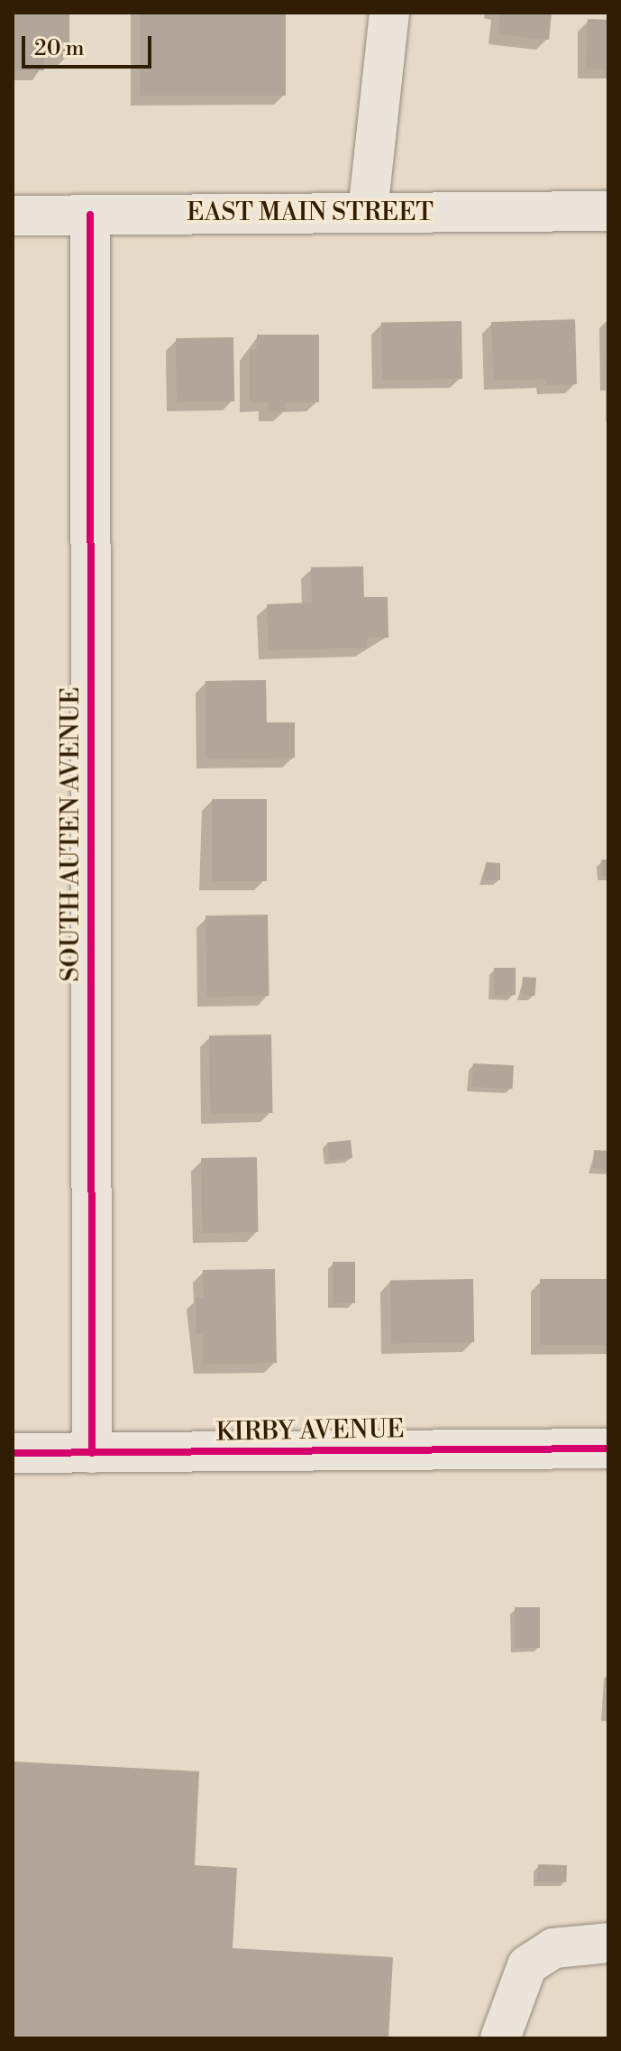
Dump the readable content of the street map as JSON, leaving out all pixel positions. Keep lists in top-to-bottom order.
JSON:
{
  "streets": {
    "street": ["EAST MAIN STREET", "SOUTH AUTEN AVENUE", "KIRBY AVENUE"]
  },
  "crossings": [
    ["EAST MAIN STREET", "SOUTH AUTEN AVENUE"],
    ["SOUTH AUTEN AVENUE", "KIRBY AVENUE"]
  ],
  "scale_bar": "20 m"
}
